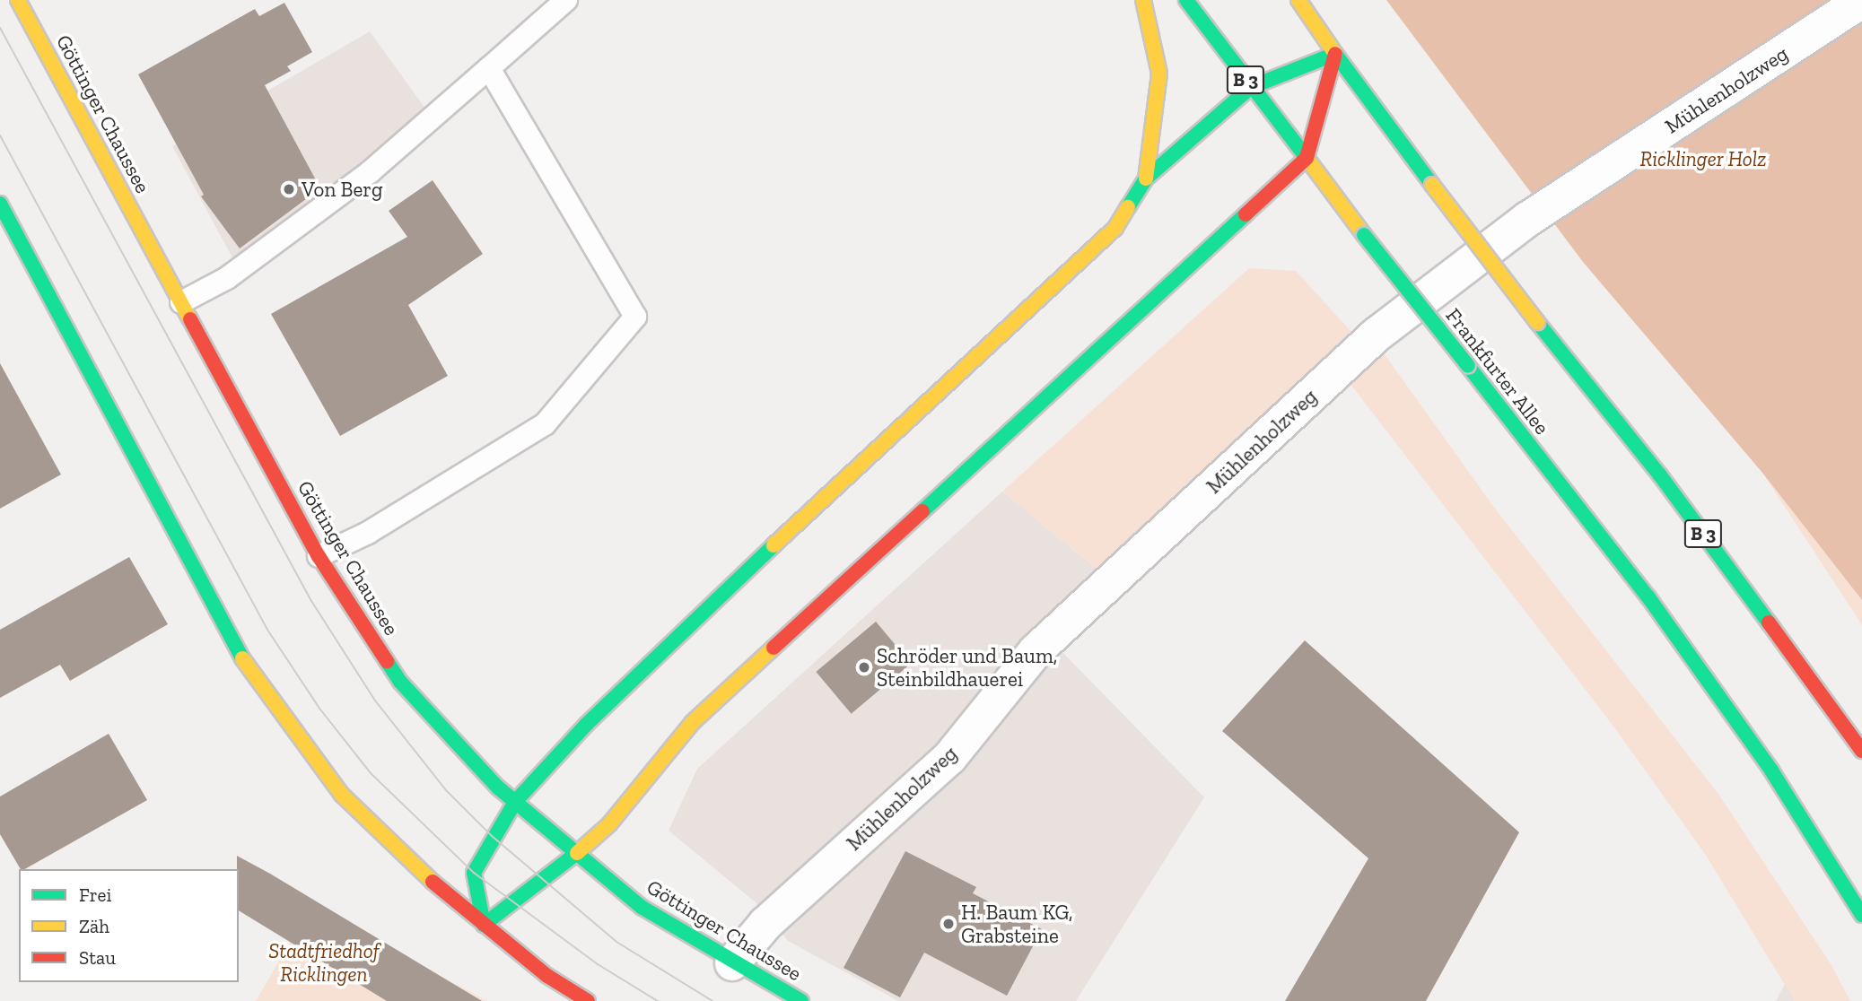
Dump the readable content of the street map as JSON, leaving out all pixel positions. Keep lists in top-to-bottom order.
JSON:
{
  "streets": {
    "main road": ["B 3", "Göttinger Chaussee", "Frankfurter Allee"],
    "street": ["Mühlenholzweg"]
  },
  "crossings": [
    ["Mühlenholzweg", "Göttinger Chaussee"]
  ],
  "parks": ["Ricklinger Holz", "Stadtfriedhof Ricklingen"],
  "places": ["Von Berg", "Schröder und Baum, Steinbildhauerei", "H. Baum KG, Grabsteine"],
  "legend": ["Frei", "Zäh", "Stau"]
}
